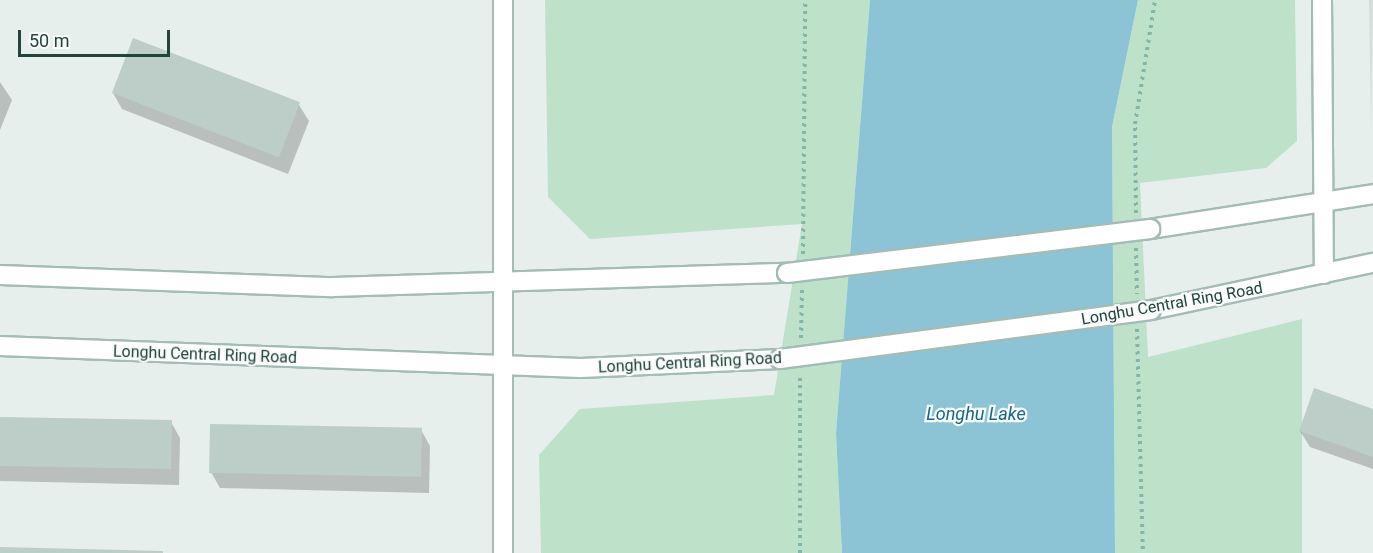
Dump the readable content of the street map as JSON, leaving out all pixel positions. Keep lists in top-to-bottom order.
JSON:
{
  "streets": {
    "main road": ["Longhu Central Ring Road"]
  },
  "water": ["Longhu Lake"],
  "scale_bar": "50 m"
}
